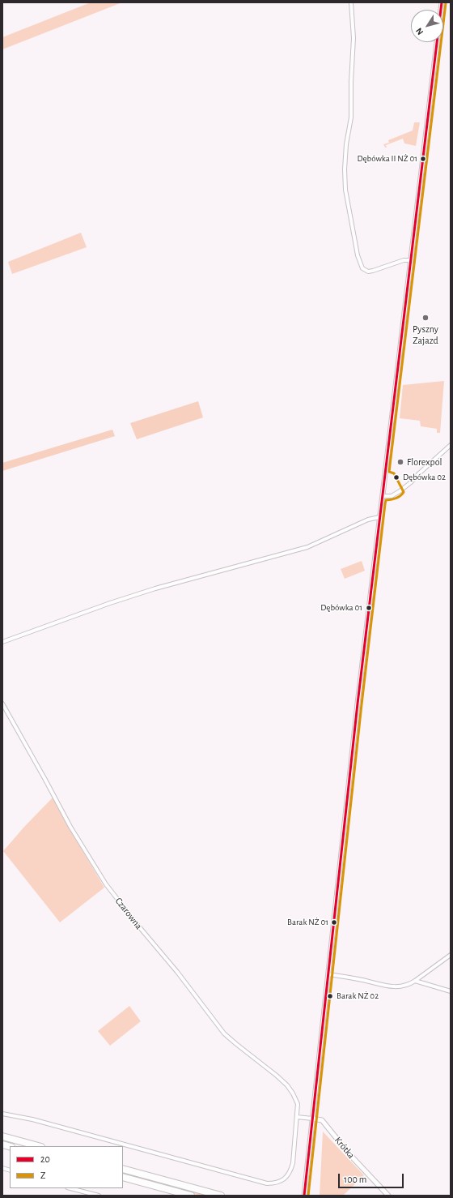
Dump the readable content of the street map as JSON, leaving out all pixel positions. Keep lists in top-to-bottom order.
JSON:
{
  "streets": {
    "street": ["Czarowna", "Krótka"]
  },
  "places": [
    "Dębówka II NŻ 01",
    "Pyszny Zajazd",
    "Florexpol",
    "Dębówka 02",
    "Dębówka 01",
    "Barak NŻ 01",
    "Barak NŻ 02"
  ],
  "lines": ["transit line 20", "transit line Z"],
  "legend": ["20", "Z"],
  "scale_bar": "100 m",
  "north": "bottom left"
}
